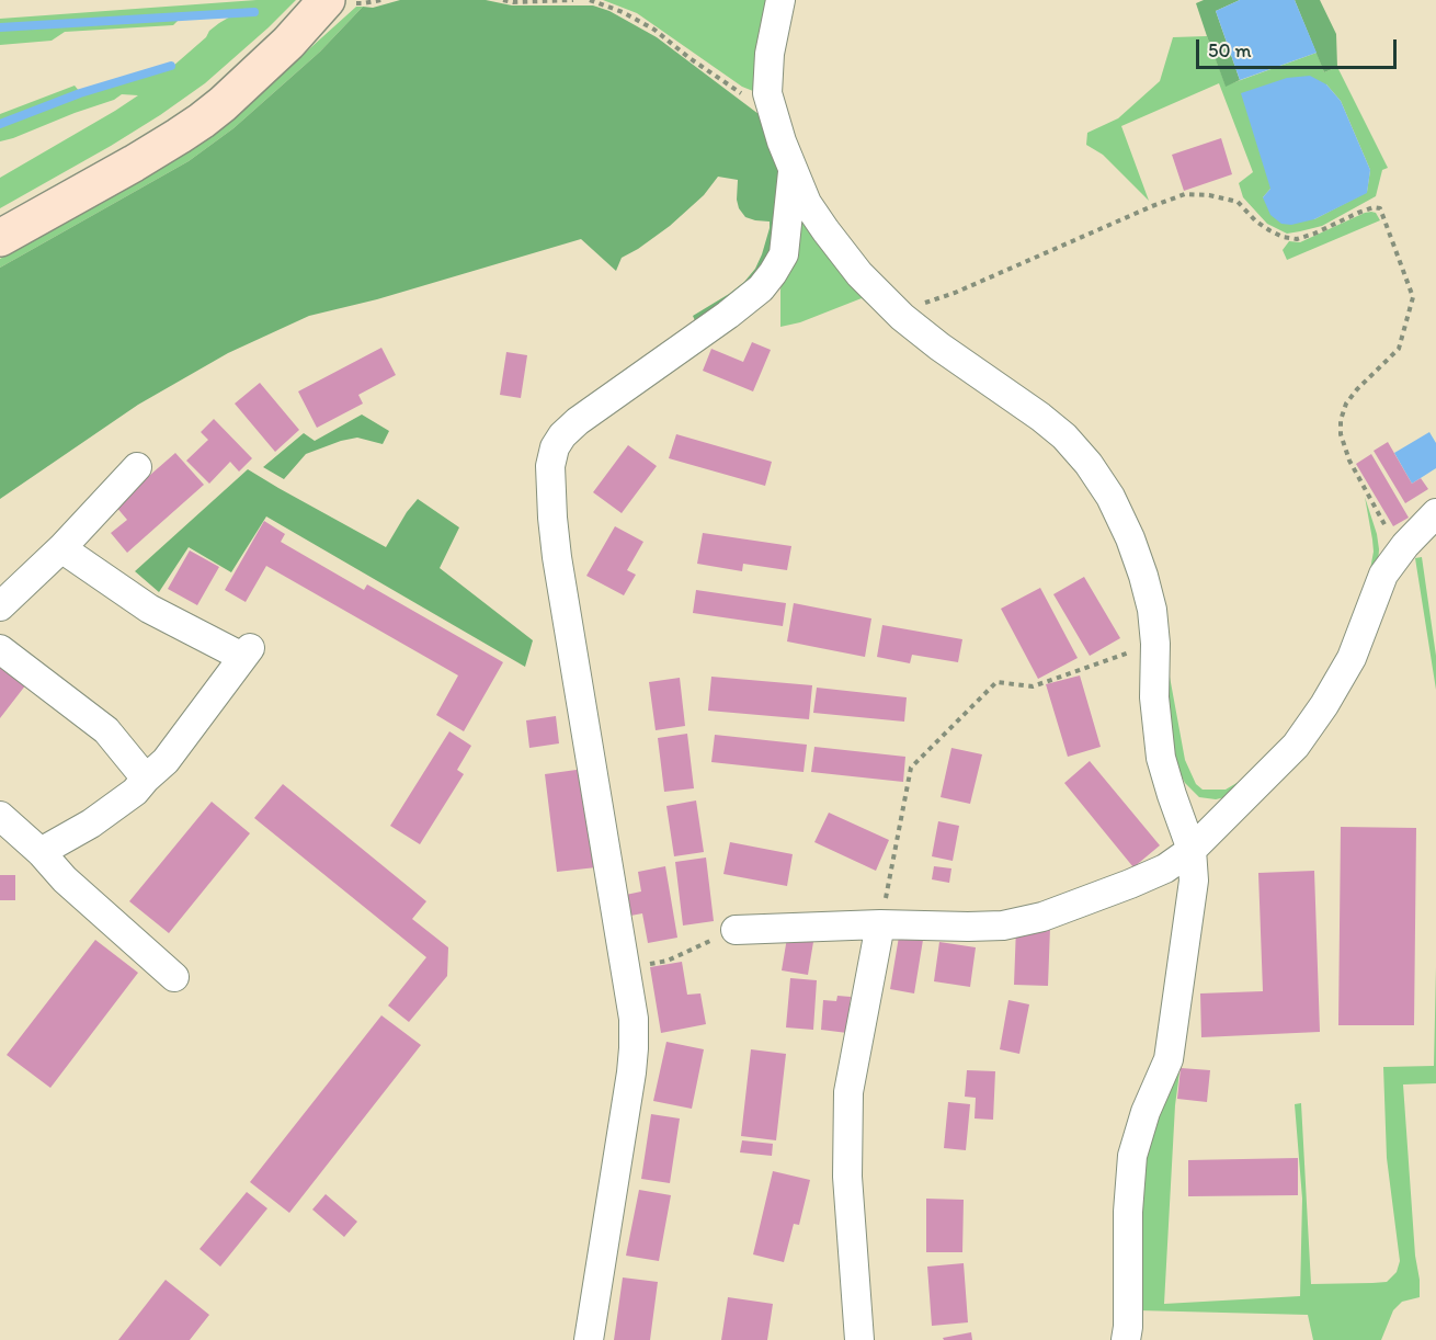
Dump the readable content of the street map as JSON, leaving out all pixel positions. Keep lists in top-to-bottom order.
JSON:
{
  "scale_bar": "50 m"
}
